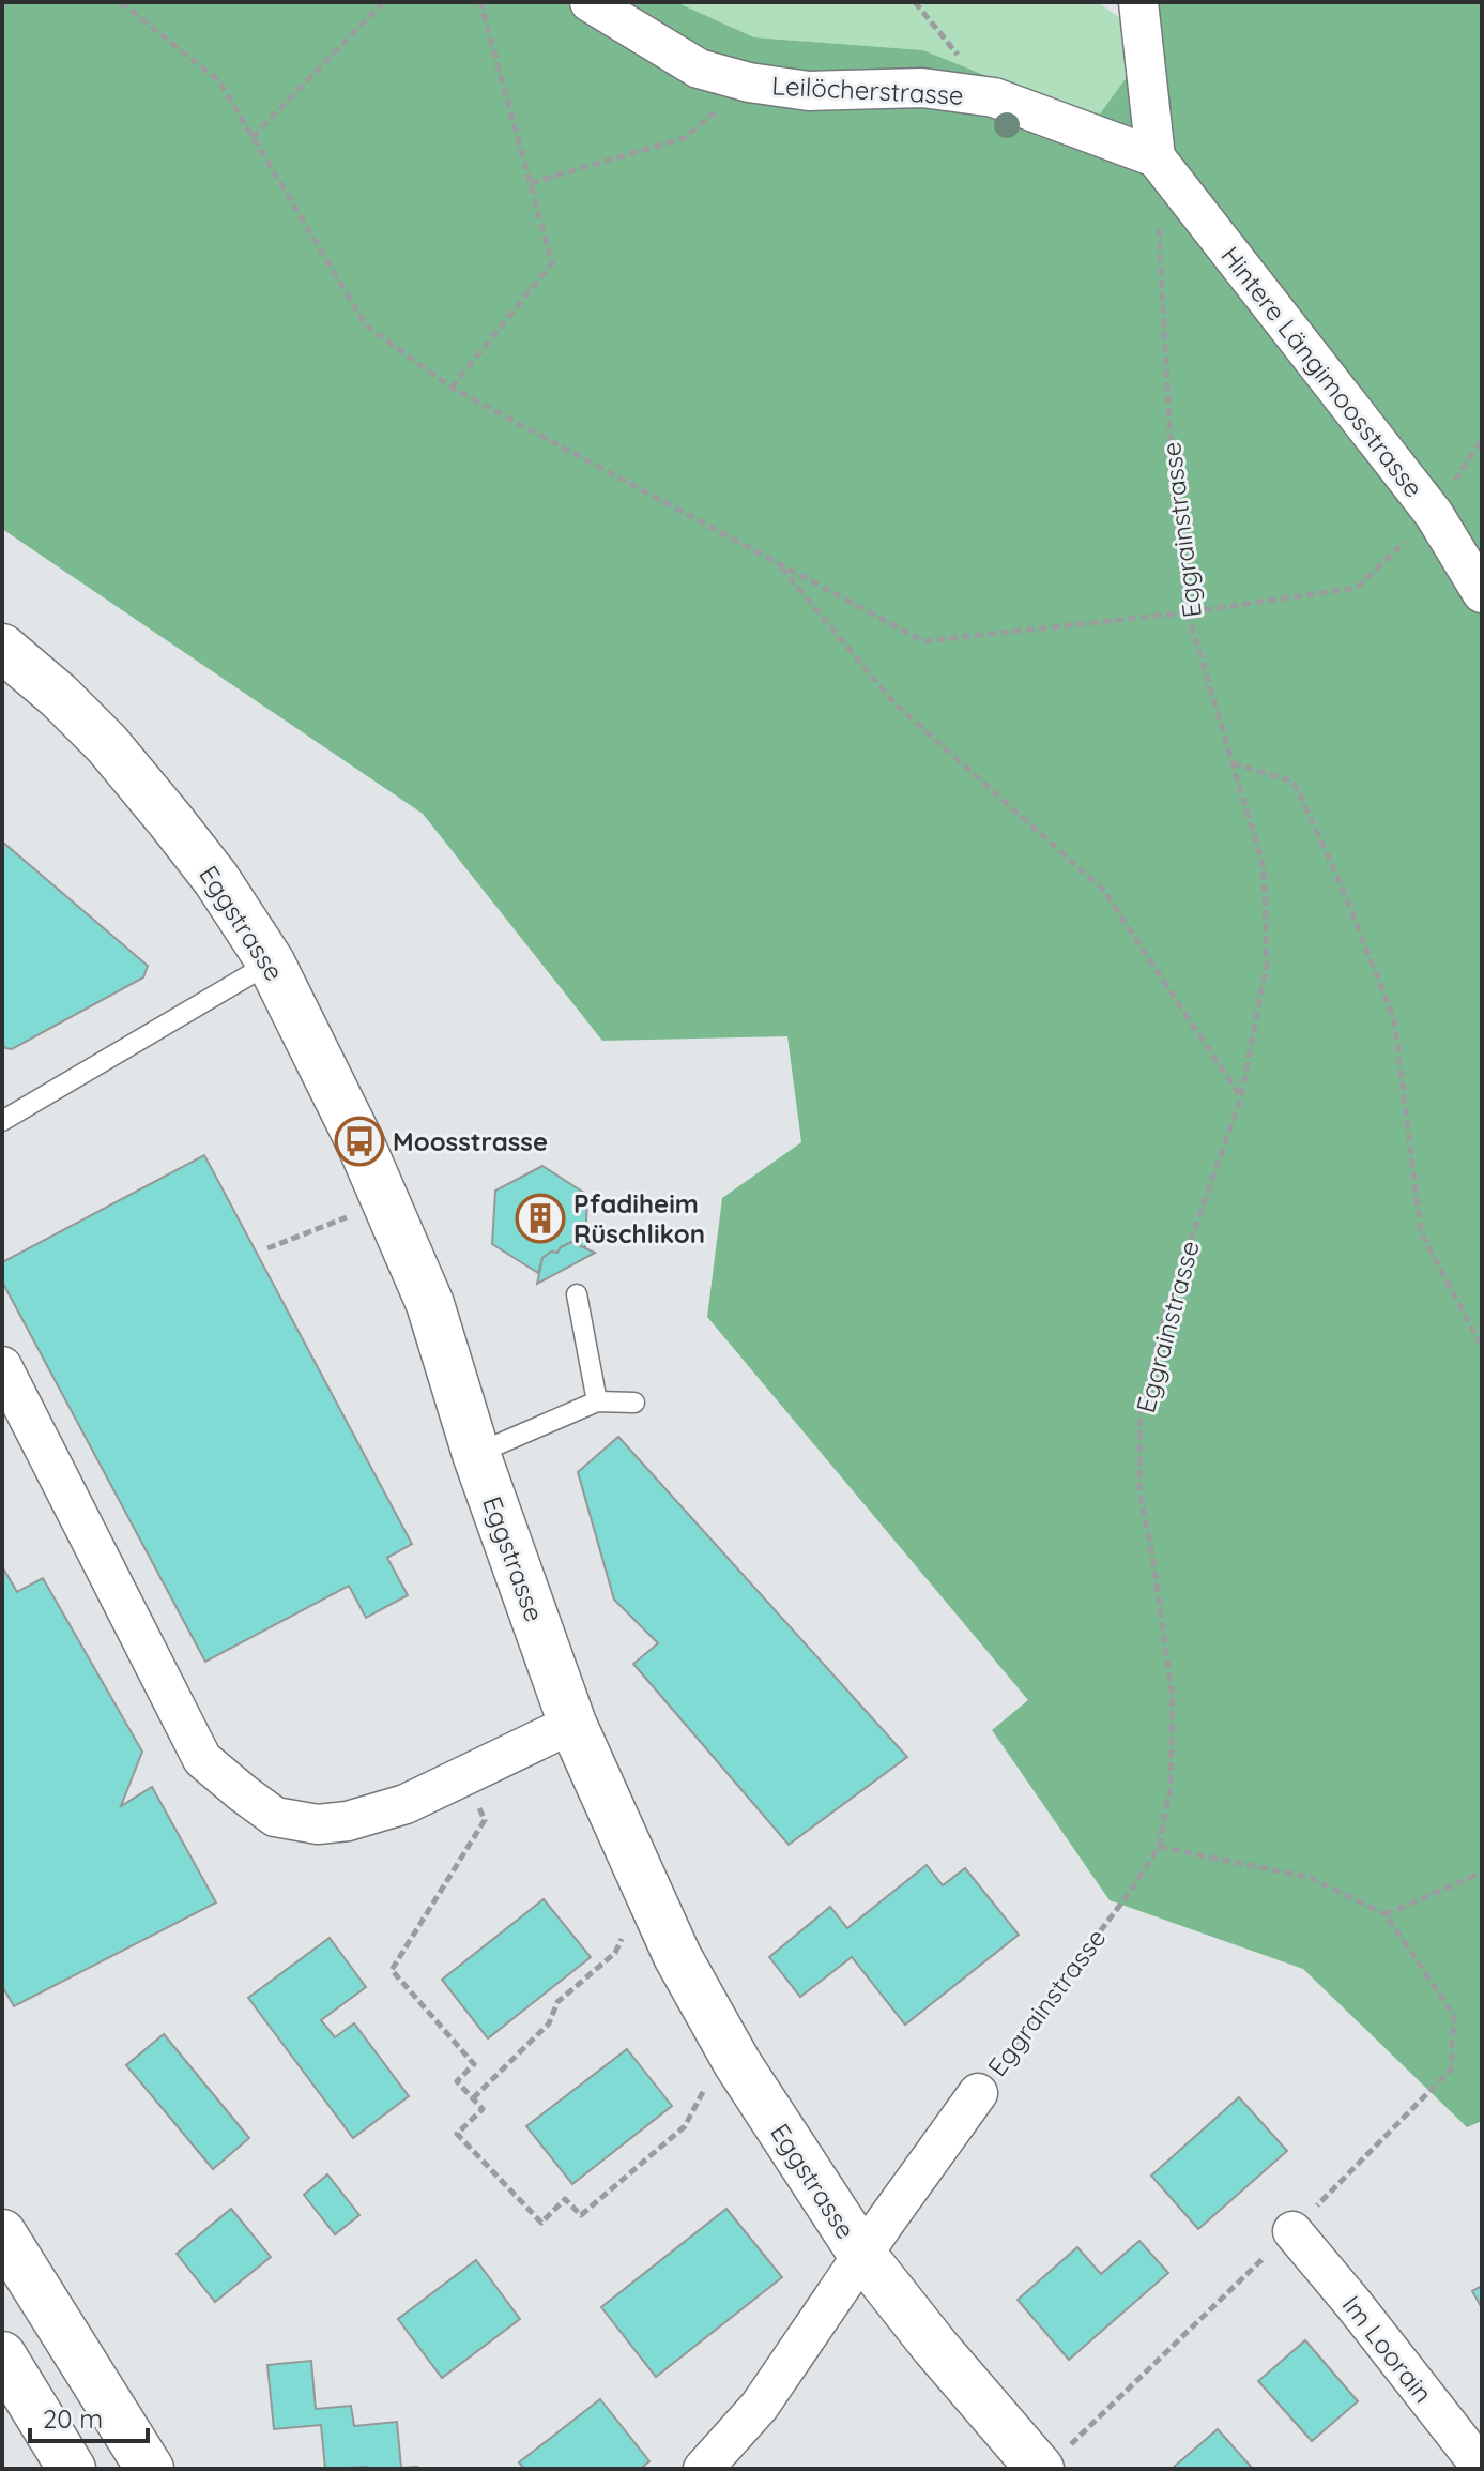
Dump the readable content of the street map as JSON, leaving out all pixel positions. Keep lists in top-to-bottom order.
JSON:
{
  "streets": {
    "main road": ["Eggstrasse"],
    "street": [
      "Leilöcherstrasse",
      "Hintere Längimoosstrasse",
      "Eggrainstrasse",
      "Im Loorain"
    ]
  },
  "crossings": [
    ["Leilöcherstrasse", "Hintere Längimoosstrasse"],
    ["Eggrainstrasse", "Eggstrasse"]
  ],
  "places": {
    "bus stop": ["Moosstrasse"],
    "building": ["Pfadiheim Rüschlikon"]
  },
  "scale_bar": "20 m"
}
